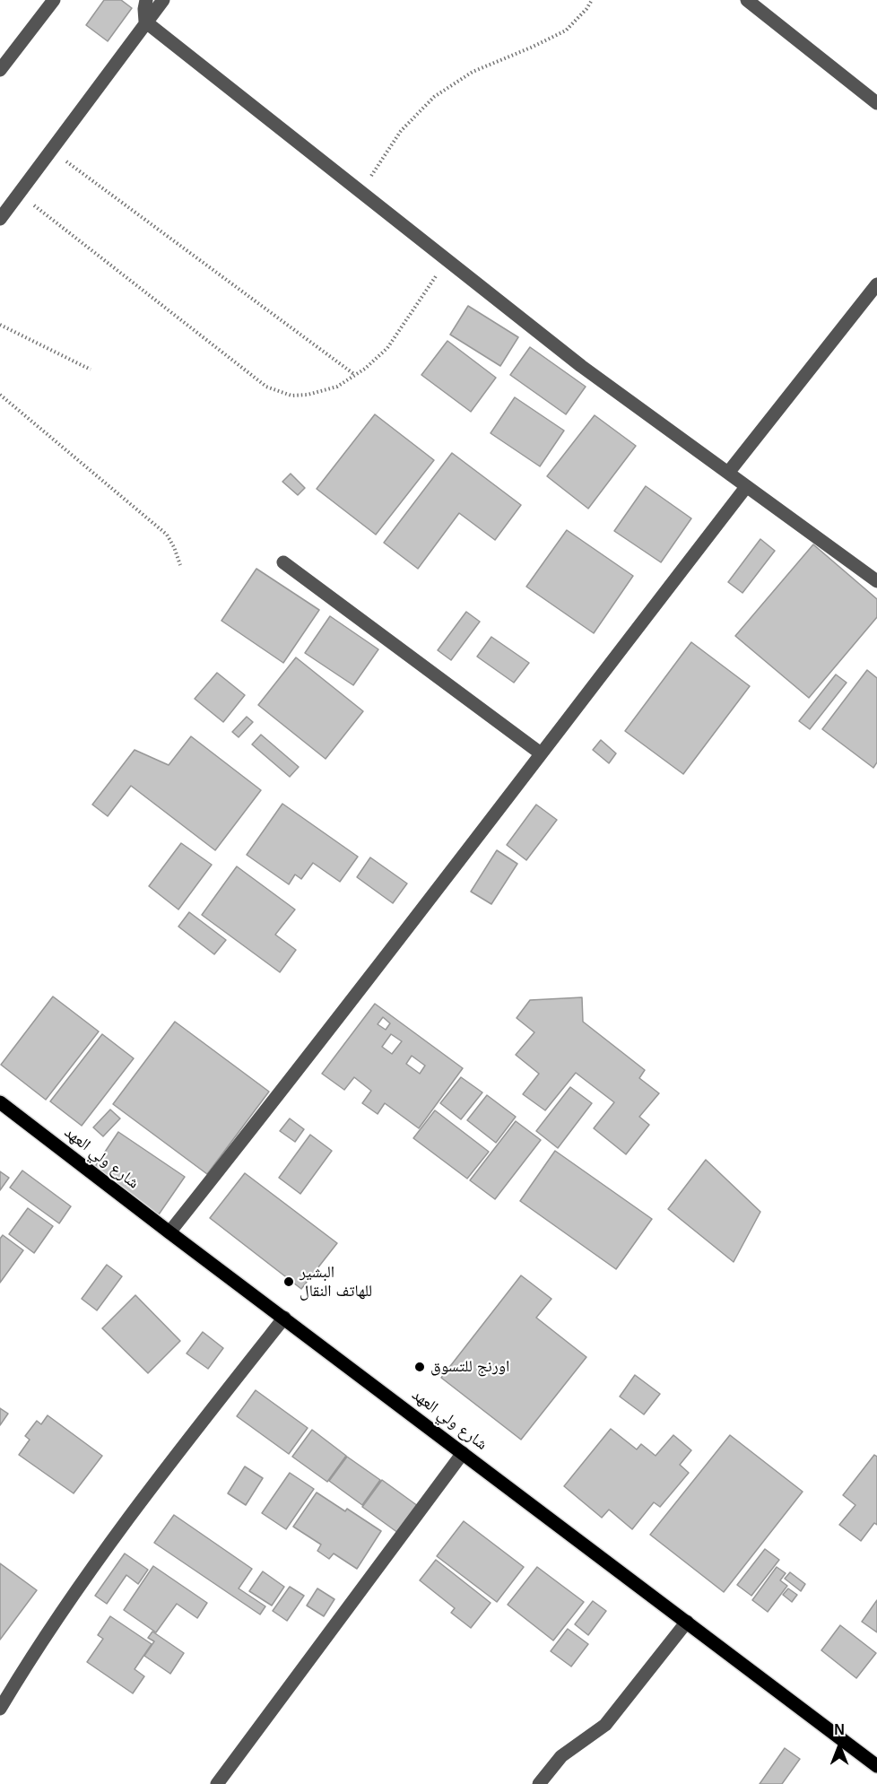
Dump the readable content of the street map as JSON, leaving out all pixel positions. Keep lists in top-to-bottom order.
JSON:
{
  "streets": {
    "main road": ["شارع ولي العهد"]
  },
  "places": ["البشير للهاتف النقال", "اورنج للتسوق"],
  "north": "top"
}
